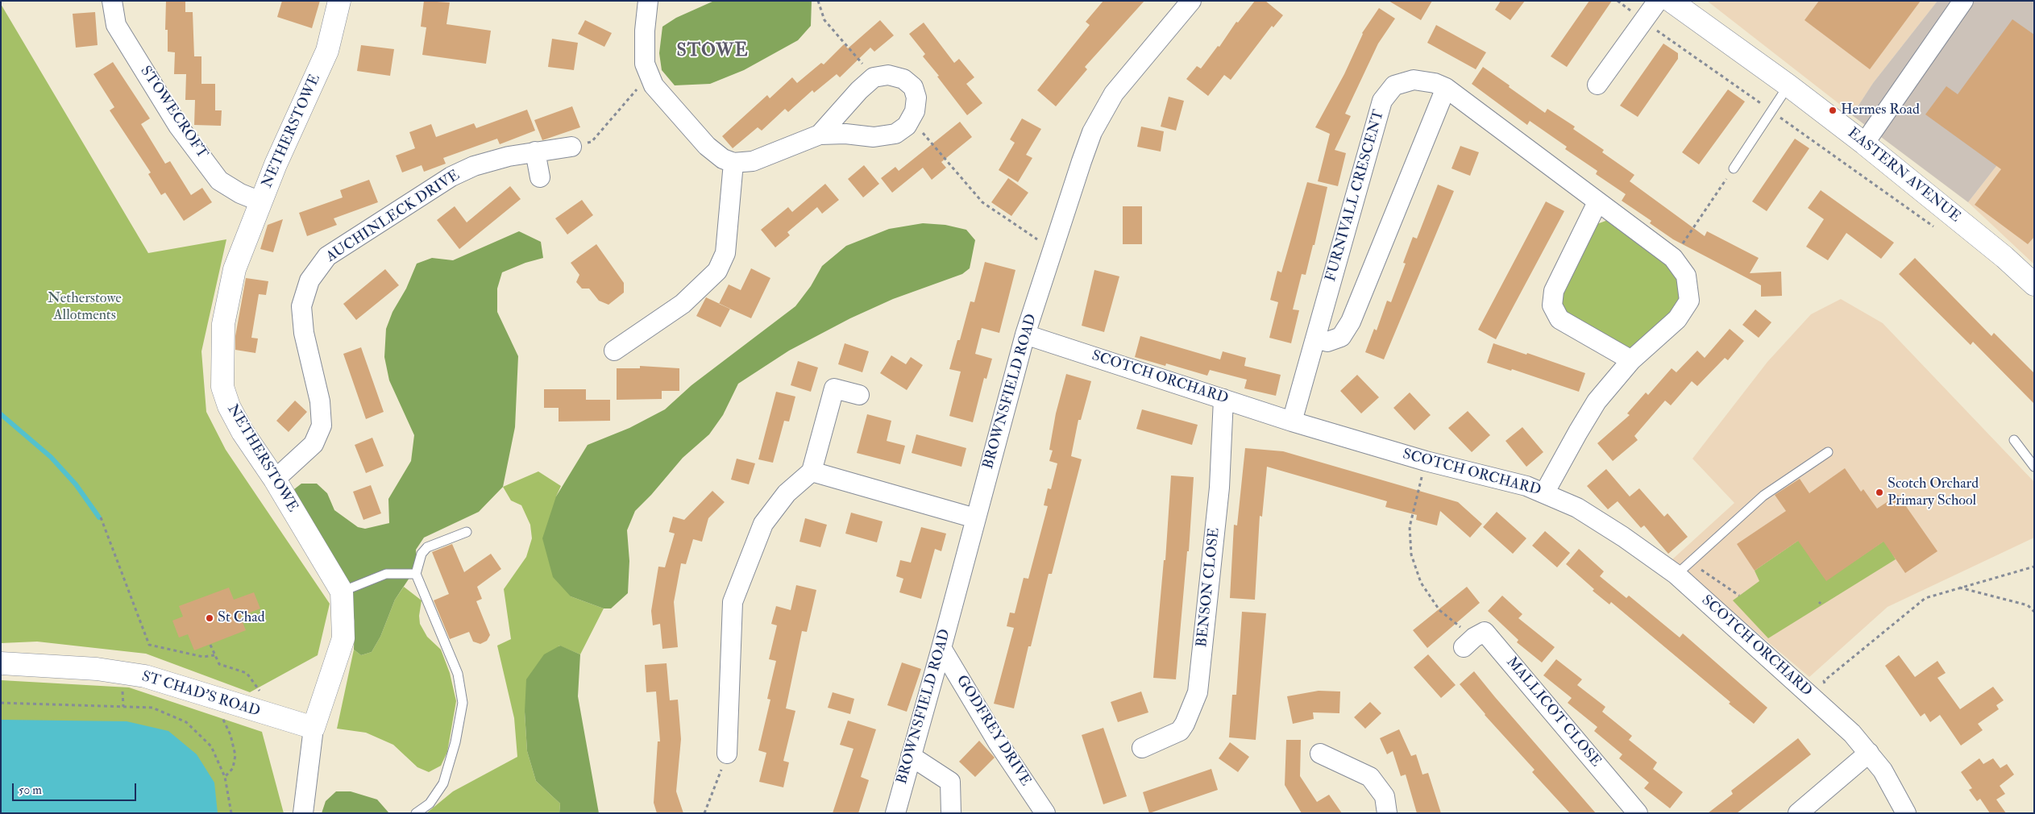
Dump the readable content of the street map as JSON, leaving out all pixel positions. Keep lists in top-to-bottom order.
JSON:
{
  "streets": {
    "main road": ["NETHERSTOWE", "EASTERN AVENUE", "ST CHAD'S ROAD"],
    "street": [
      "STOWECROFT",
      "FURNIVALL CRESCENT",
      "AUCHINLECK DRIVE",
      "SCOTCH ORCHARD",
      "BROWNSFIELD ROAD",
      "BENSON CLOSE",
      "MALLICOT CLOSE",
      "GODFREY DRIVE"
    ]
  },
  "crossings": [
    ["STOWECROFT", "NETHERSTOWE"],
    ["NETHERSTOWE", "AUCHINLECK DRIVE"],
    ["NETHERSTOWE", "ST CHAD'S ROAD"],
    ["FURNIVALL CRESCENT", "SCOTCH ORCHARD"],
    ["SCOTCH ORCHARD", "BROWNSFIELD ROAD"],
    ["SCOTCH ORCHARD", "BENSON CLOSE"],
    ["BROWNSFIELD ROAD", "GODFREY DRIVE"]
  ],
  "districts": ["STOWE"],
  "parks": ["Netherstowe Allotments"],
  "places": ["Hermes Road", "Scotch Orchard Primary School", "St Chad"],
  "scale_bar": "50 m"
}
